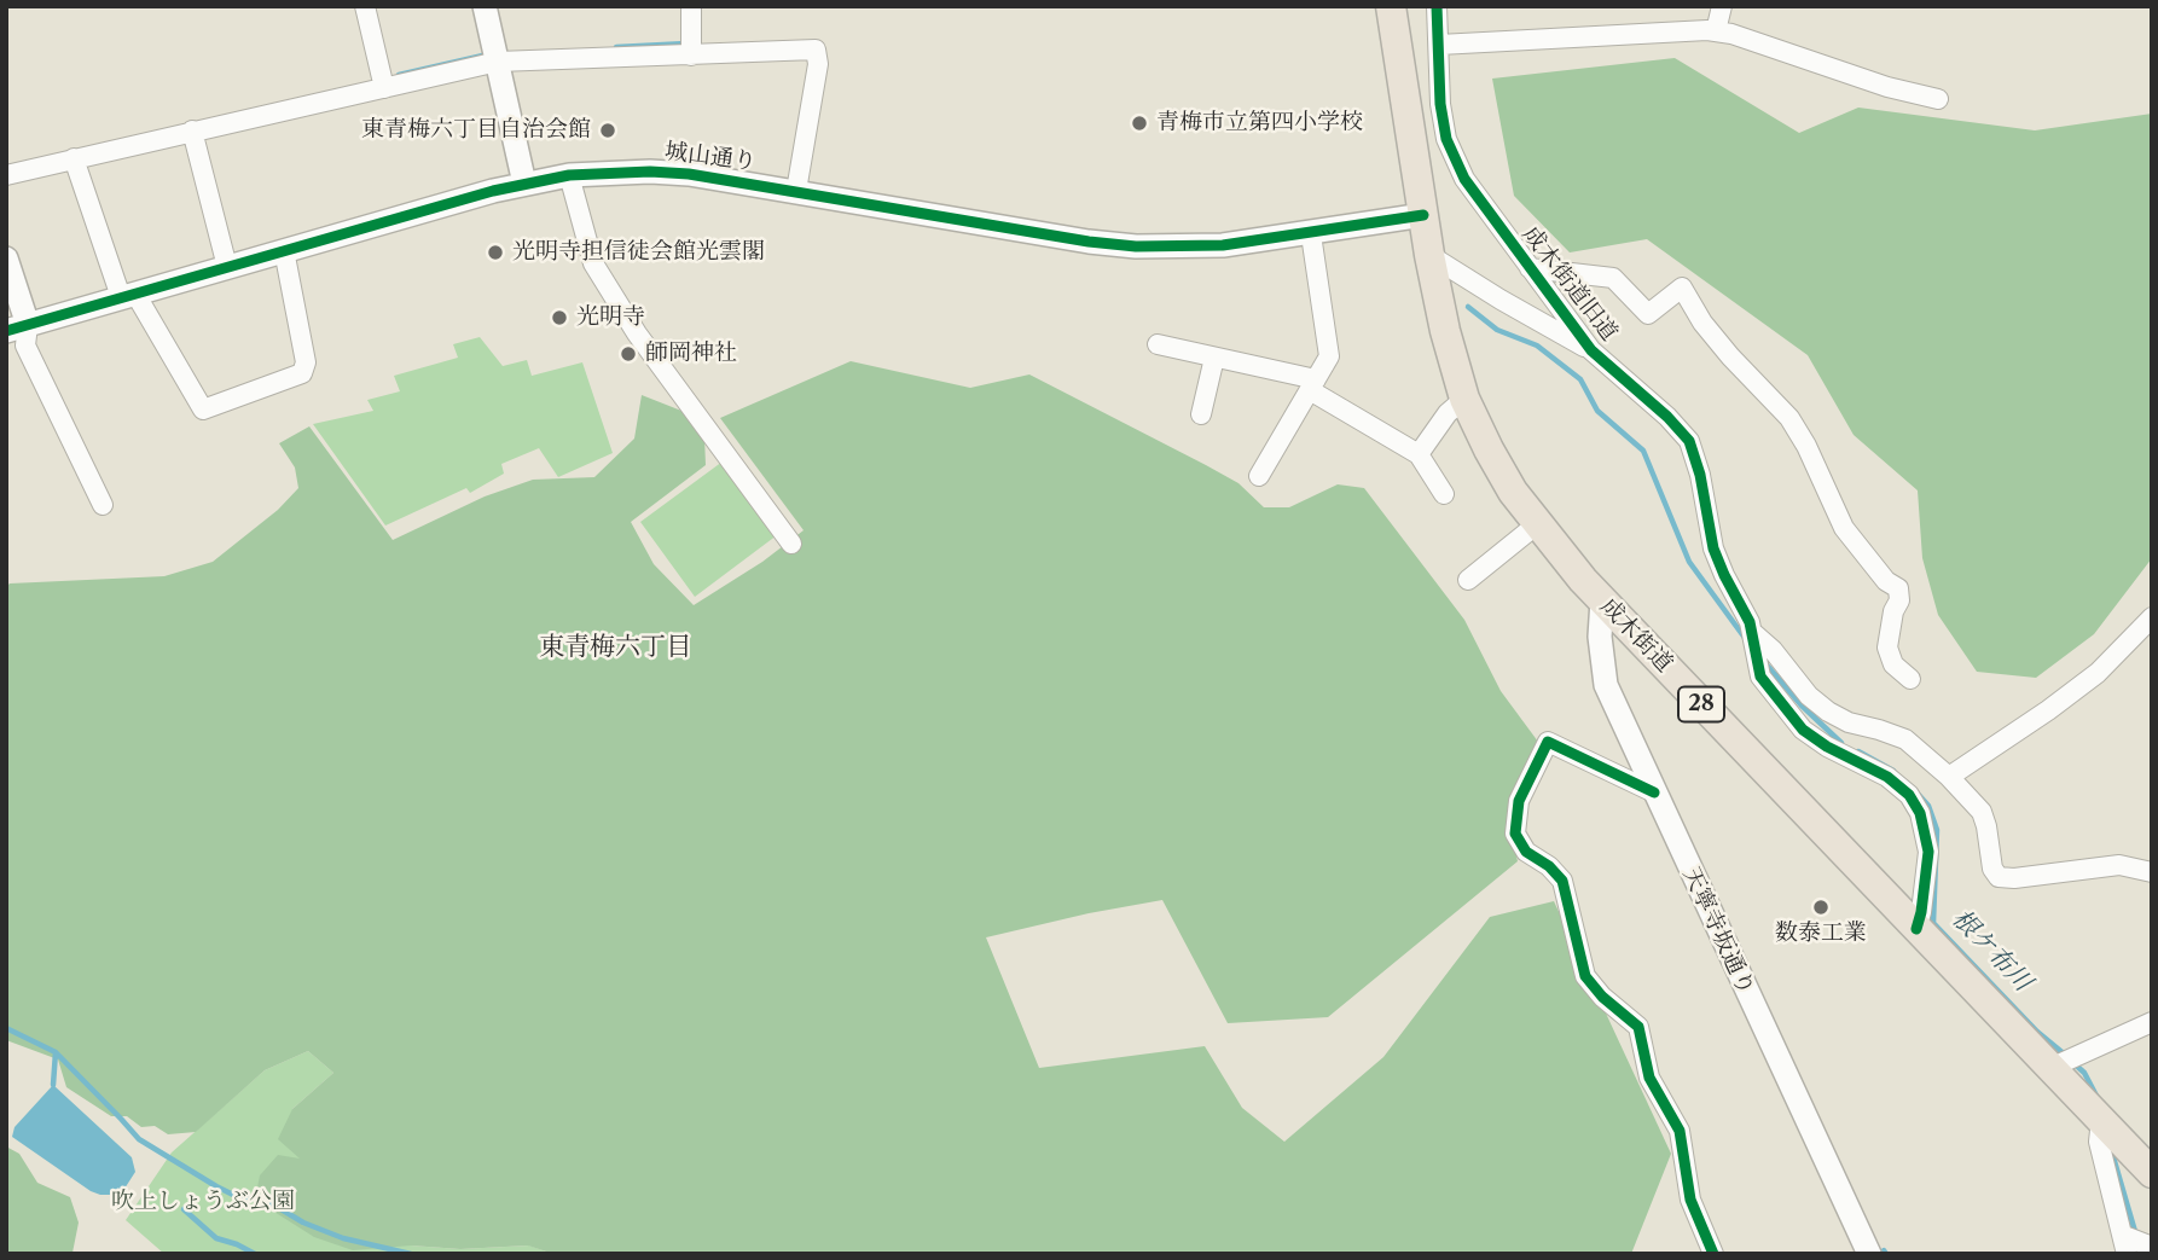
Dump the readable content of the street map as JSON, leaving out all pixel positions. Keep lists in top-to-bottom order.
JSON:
{
  "streets": {
    "main road": ["成木街道", "28"],
    "street": ["城山通り", "成木街道旧道", "天寧寺坂通り"]
  },
  "crossings": [
    ["城山通り", "成木街道"],
    ["成木街道旧道", "成木街道"],
    ["成木街道", "天寧寺坂通り"]
  ],
  "districts": ["東青梅六丁目"],
  "water": ["根ケ布川"],
  "parks": ["吹上しょうぶ公園"],
  "places": [
    "青梅市立第四小学校",
    "東青梅六丁目自治会館",
    "光明寺担信徒会館光雲閣",
    "光明寺",
    "師岡神社",
    "数泰工業"
  ]
}
